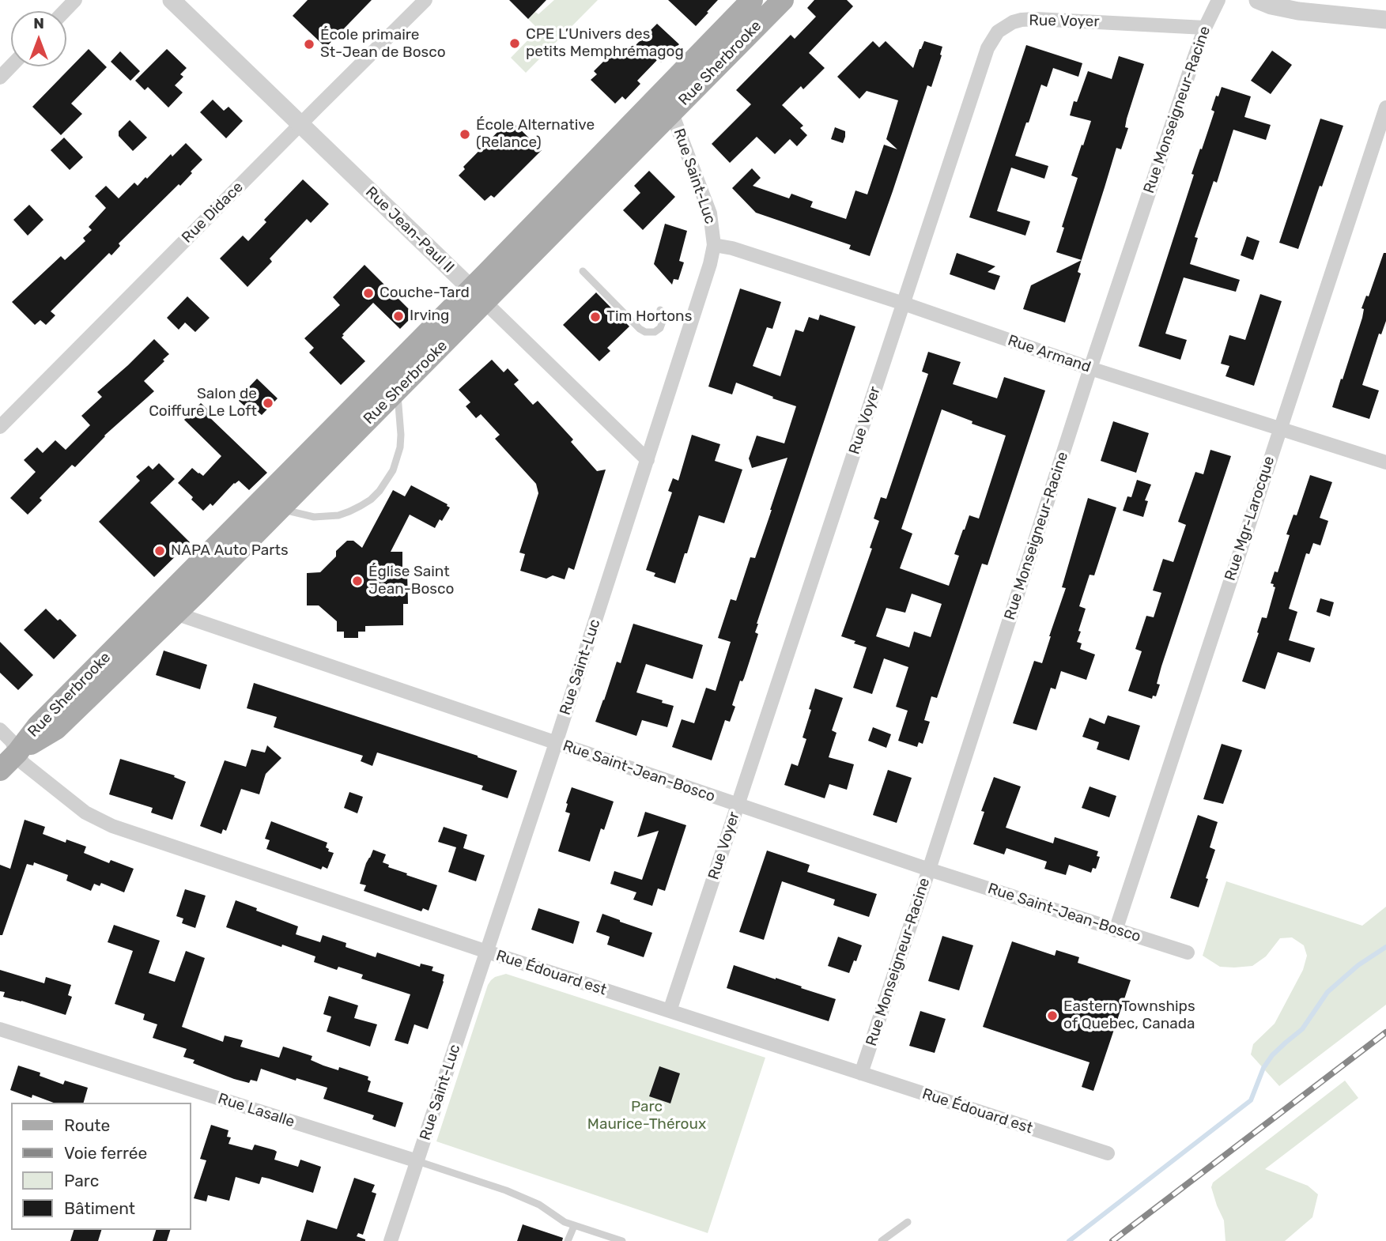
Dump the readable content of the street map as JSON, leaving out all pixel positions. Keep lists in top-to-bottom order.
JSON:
{
  "streets": {
    "main road": ["Rue Sherbrooke"],
    "street": [
      "Rue Voyer",
      "Rue Monseigneur-Racine",
      "Rue Saint-Luc",
      "Rue Didace",
      "Rue Jean-Paul II",
      "Rue Armand",
      "Rue Mgr-Larocque",
      "Rue Saint-Jean-Bosco",
      "Rue Édouard est",
      "Rue Lasalle"
    ]
  },
  "crossings": [
    ["Rue Voyer", "Rue Monseigneur-Racine"],
    ["Rue Voyer", "Rue Armand"],
    ["Rue Voyer", "Rue Saint-Jean-Bosco"],
    ["Rue Voyer", "Rue Édouard est"],
    ["Rue Sherbrooke", "Rue Saint-Luc"],
    ["Rue Sherbrooke", "Rue Jean-Paul II"],
    ["Rue Sherbrooke", "Rue Saint-Jean-Bosco"],
    ["Rue Sherbrooke", "Rue Édouard est"],
    ["Rue Monseigneur-Racine", "Rue Armand"],
    ["Rue Monseigneur-Racine", "Rue Saint-Jean-Bosco"],
    ["Rue Monseigneur-Racine", "Rue Édouard est"],
    ["Rue Saint-Luc", "Rue Jean-Paul II"],
    ["Rue Saint-Luc", "Rue Armand"],
    ["Rue Saint-Luc", "Rue Saint-Jean-Bosco"],
    ["Rue Saint-Luc", "Rue Édouard est"],
    ["Rue Saint-Luc", "Rue Lasalle"],
    ["Rue Didace", "Rue Jean-Paul II"],
    ["Rue Armand", "Rue Mgr-Larocque"],
    ["Rue Mgr-Larocque", "Rue Saint-Jean-Bosco"]
  ],
  "parks": ["Parc Maurice-Théroux"],
  "places": [
    "CPE L’Univers des petits Memphrémagog",
    "École primaire St-Jean de Bosco",
    "École Alternative (Relance)",
    "Couche-Tard",
    "Irving",
    "Tim Hortons",
    "Salon de Coiffure Le Loft",
    "NAPA Auto Parts",
    "Église Saint Jean-Bosco",
    "Eastern Townships of Quebec, Canada"
  ],
  "legend": [
    "Route",
    "Voie ferrée",
    "Parc",
    "Bâtiment"
  ],
  "north": "top"
}
